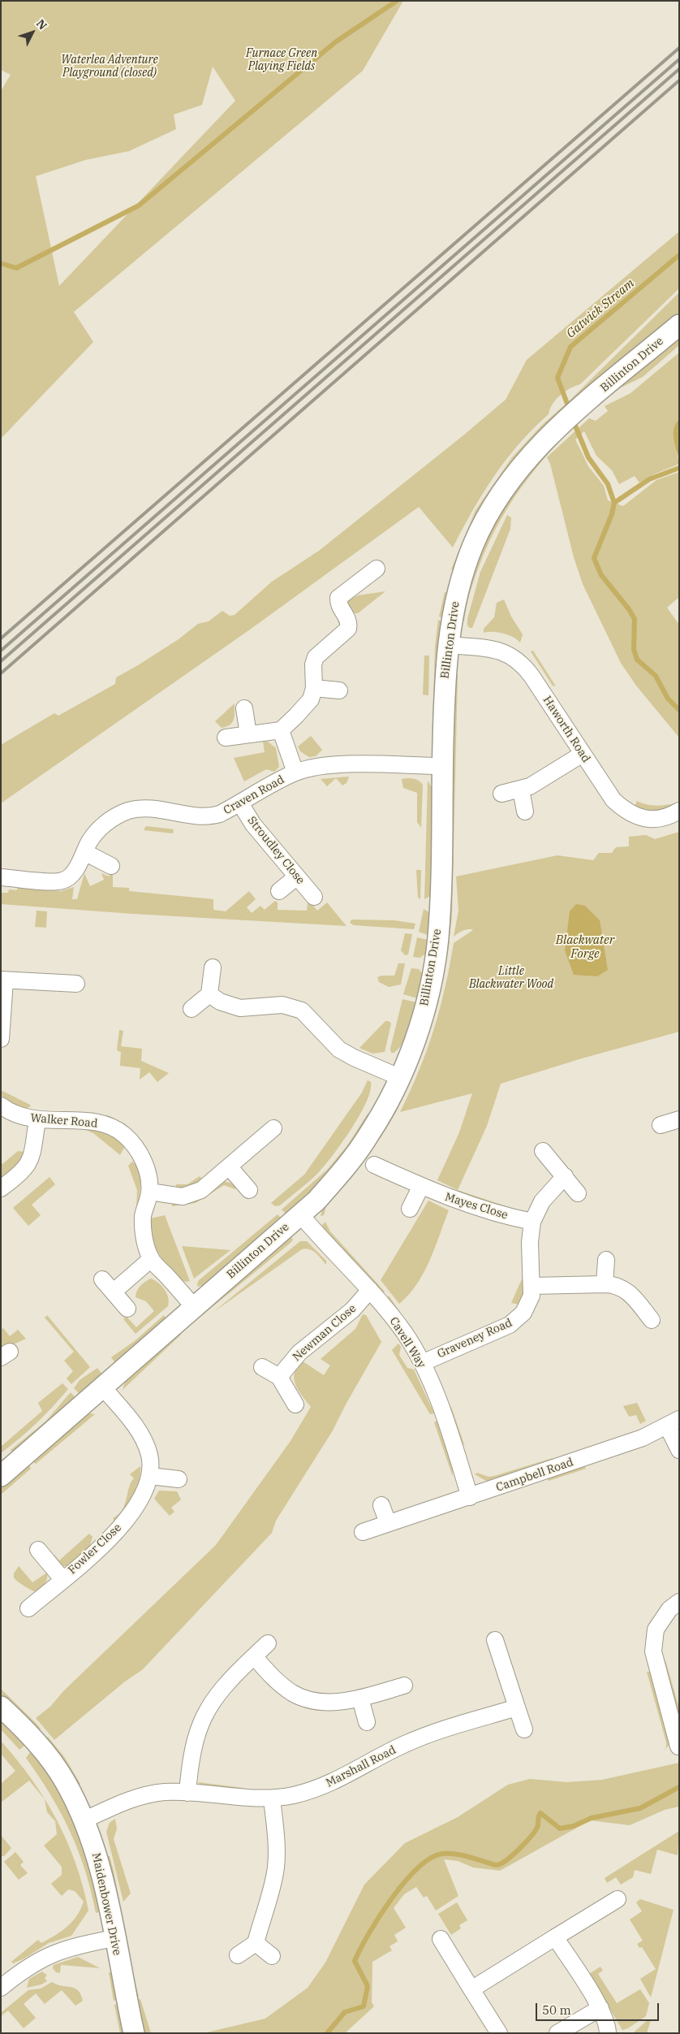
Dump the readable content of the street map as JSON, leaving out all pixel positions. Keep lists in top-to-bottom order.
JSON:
{
  "streets": {
    "street": [
      "Billinton Drive",
      "Haworth Road",
      "Craven Road",
      "Stroudley Close",
      "Walker Road",
      "Mayes Close",
      "Newman Close",
      "Graveney Road",
      "Cavell Way",
      "Campbell Road",
      "Fowler Close",
      "Marshall Road",
      "Maidenbower Drive"
    ]
  },
  "crossings": [
    ["Billinton Drive", "Haworth Road"],
    ["Billinton Drive", "Craven Road"],
    ["Billinton Drive", "Walker Road"],
    ["Billinton Drive", "Cavell Way"],
    ["Billinton Drive", "Fowler Close"],
    ["Craven Road", "Stroudley Close"],
    ["Mayes Close", "Graveney Road"],
    ["Newman Close", "Cavell Way"],
    ["Graveney Road", "Cavell Way"],
    ["Cavell Way", "Campbell Road"],
    ["Marshall Road", "Maidenbower Drive"]
  ],
  "water": ["Gatwick Stream", "Blackwater Forge"],
  "parks": ["Furnace Green Playing Fields", "Waterlea Adventure Playground (closed)", "Little Blackwater Wood"],
  "scale_bar": "50 m",
  "north": "top right"
}
